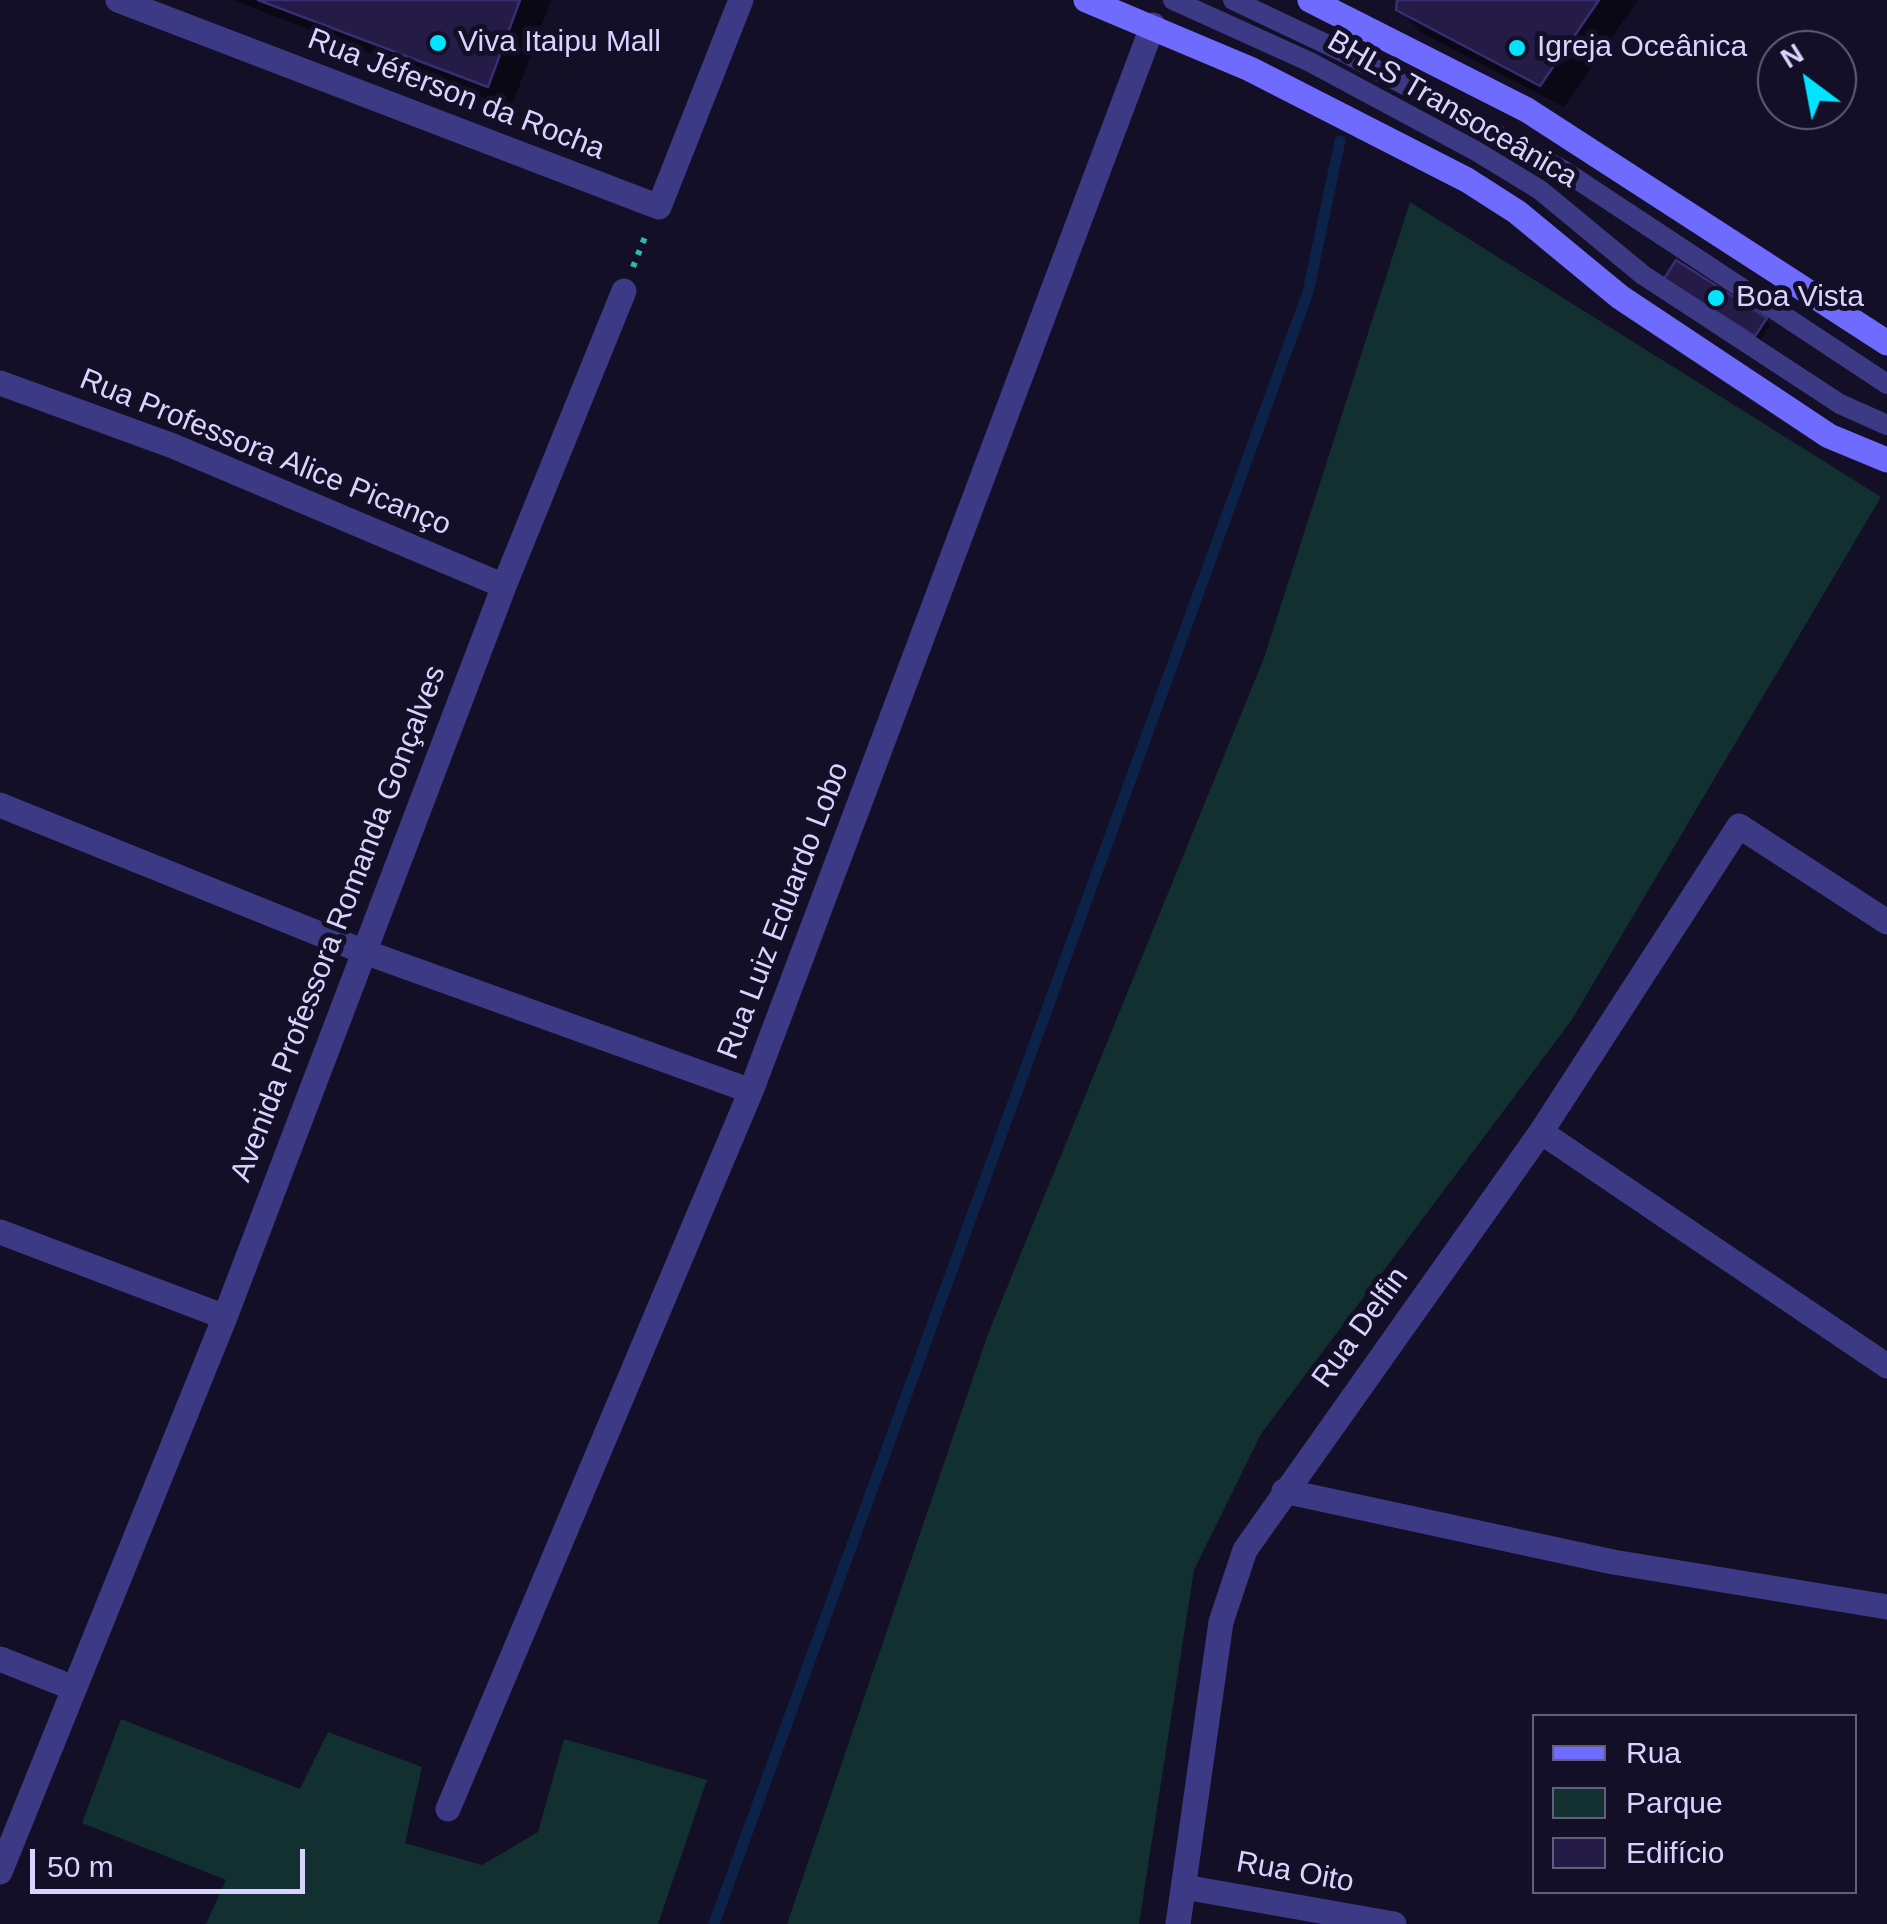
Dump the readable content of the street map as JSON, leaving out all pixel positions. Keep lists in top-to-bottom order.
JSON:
{
  "streets": {
    "street": [
      "Rua Jéferson da Rocha",
      "Rua Professora Alice Picanço",
      "Rua Luiz Eduardo Lobo",
      "Avenida Professora Romanda Gonçalves",
      "Rua Delfin",
      "Rua Oito"
    ],
    "lane": ["BHLS Transoceânica"]
  },
  "crossings": [
    ["Rua Professora Alice Picanço", "Avenida Professora Romanda Gonçalves"],
    ["Rua Delfin", "Rua Oito"]
  ],
  "places": ["Viva Itaipu Mall", "Igreja Oceânica", "Boa Vista"],
  "legend": ["Rua", "Parque", "Edifício"],
  "scale_bar": "50 m",
  "north": "top left"
}
